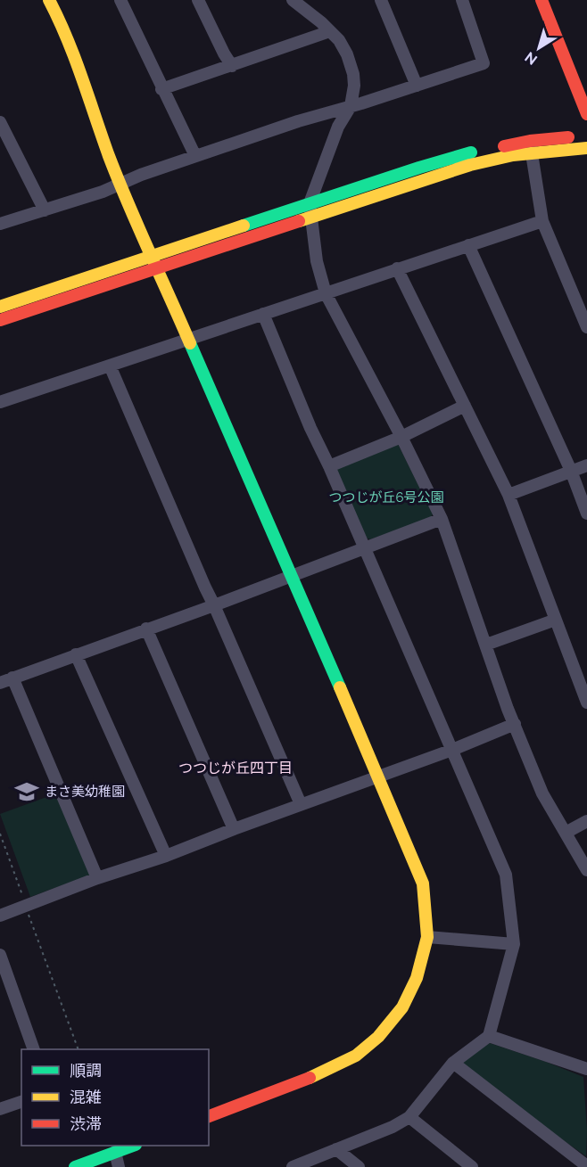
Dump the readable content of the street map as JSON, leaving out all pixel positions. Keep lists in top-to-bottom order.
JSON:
{
  "districts": ["つつじが丘四丁目"],
  "parks": ["つつじが丘6号公園"],
  "places": {
    "school or university": ["まさ美幼稚園"]
  },
  "legend": ["順調", "混雑", "渋滞"],
  "north": "bottom left"
}
